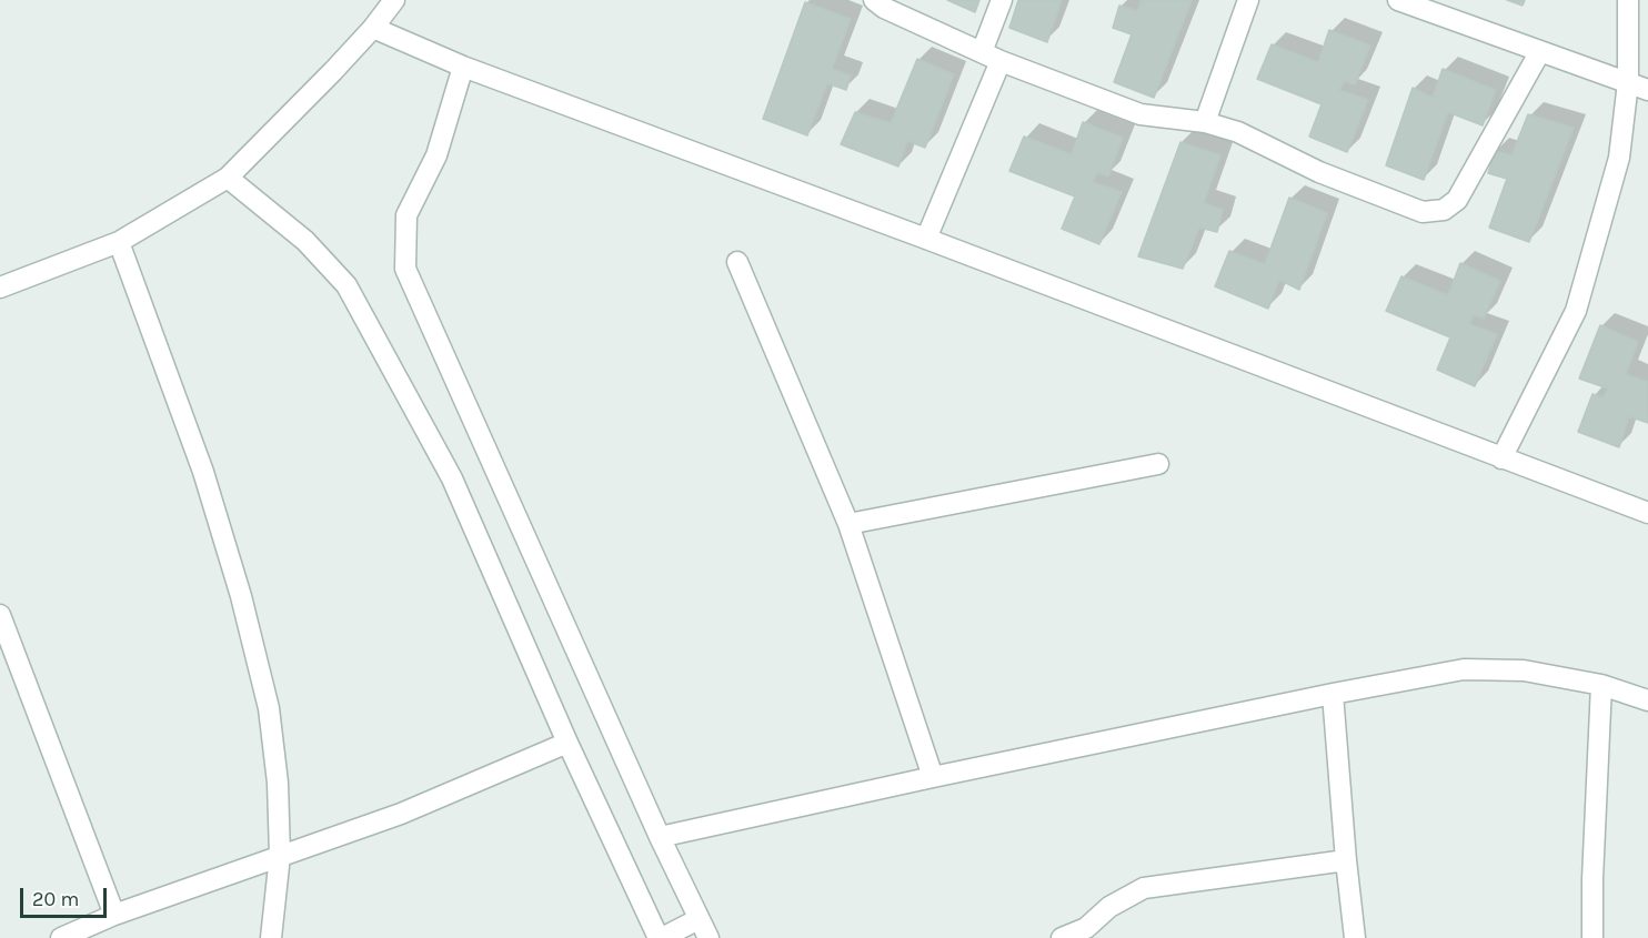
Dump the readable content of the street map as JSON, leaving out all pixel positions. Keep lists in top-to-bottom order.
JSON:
{
  "scale_bar": "20 m"
}
